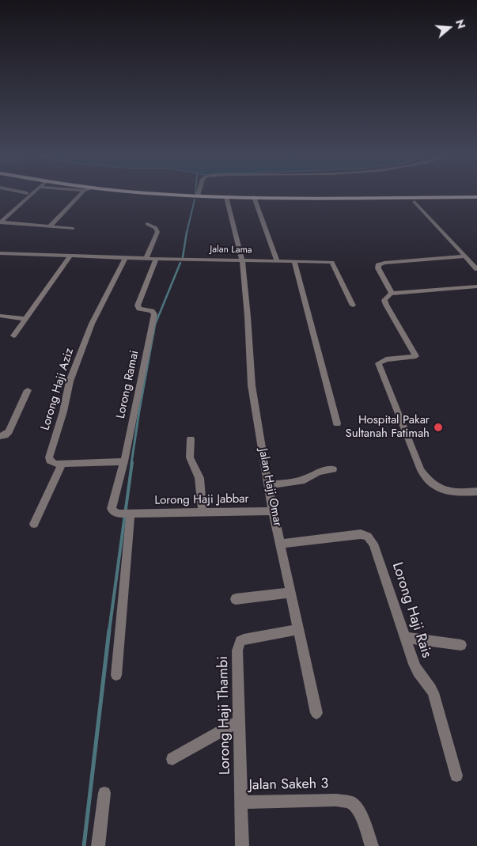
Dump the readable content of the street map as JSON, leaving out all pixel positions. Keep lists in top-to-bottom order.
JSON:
{
  "streets": {
    "street": [
      "Jalan Lama",
      "Lorong Ramai",
      "Lorong Haji Aziz",
      "Jalan Haji Omar",
      "Lorong Haji Jabbar",
      "Lorong Haji Rais",
      "Lorong Haji Thambi",
      "Jalan Sakeh 3"
    ]
  },
  "crossings": [
    ["Jalan Lama", "Lorong Ramai"],
    ["Jalan Lama", "Lorong Haji Aziz"],
    ["Jalan Lama", "Jalan Haji Omar"],
    ["Lorong Ramai", "Lorong Haji Jabbar"],
    ["Jalan Haji Omar", "Lorong Haji Jabbar"],
    ["Jalan Haji Omar", "Lorong Haji Rais"],
    ["Jalan Haji Omar", "Lorong Haji Thambi"],
    ["Lorong Haji Thambi", "Jalan Sakeh 3"]
  ],
  "places": ["Hospital Pakar Sultanah Fatimah"],
  "north": "right"
}
